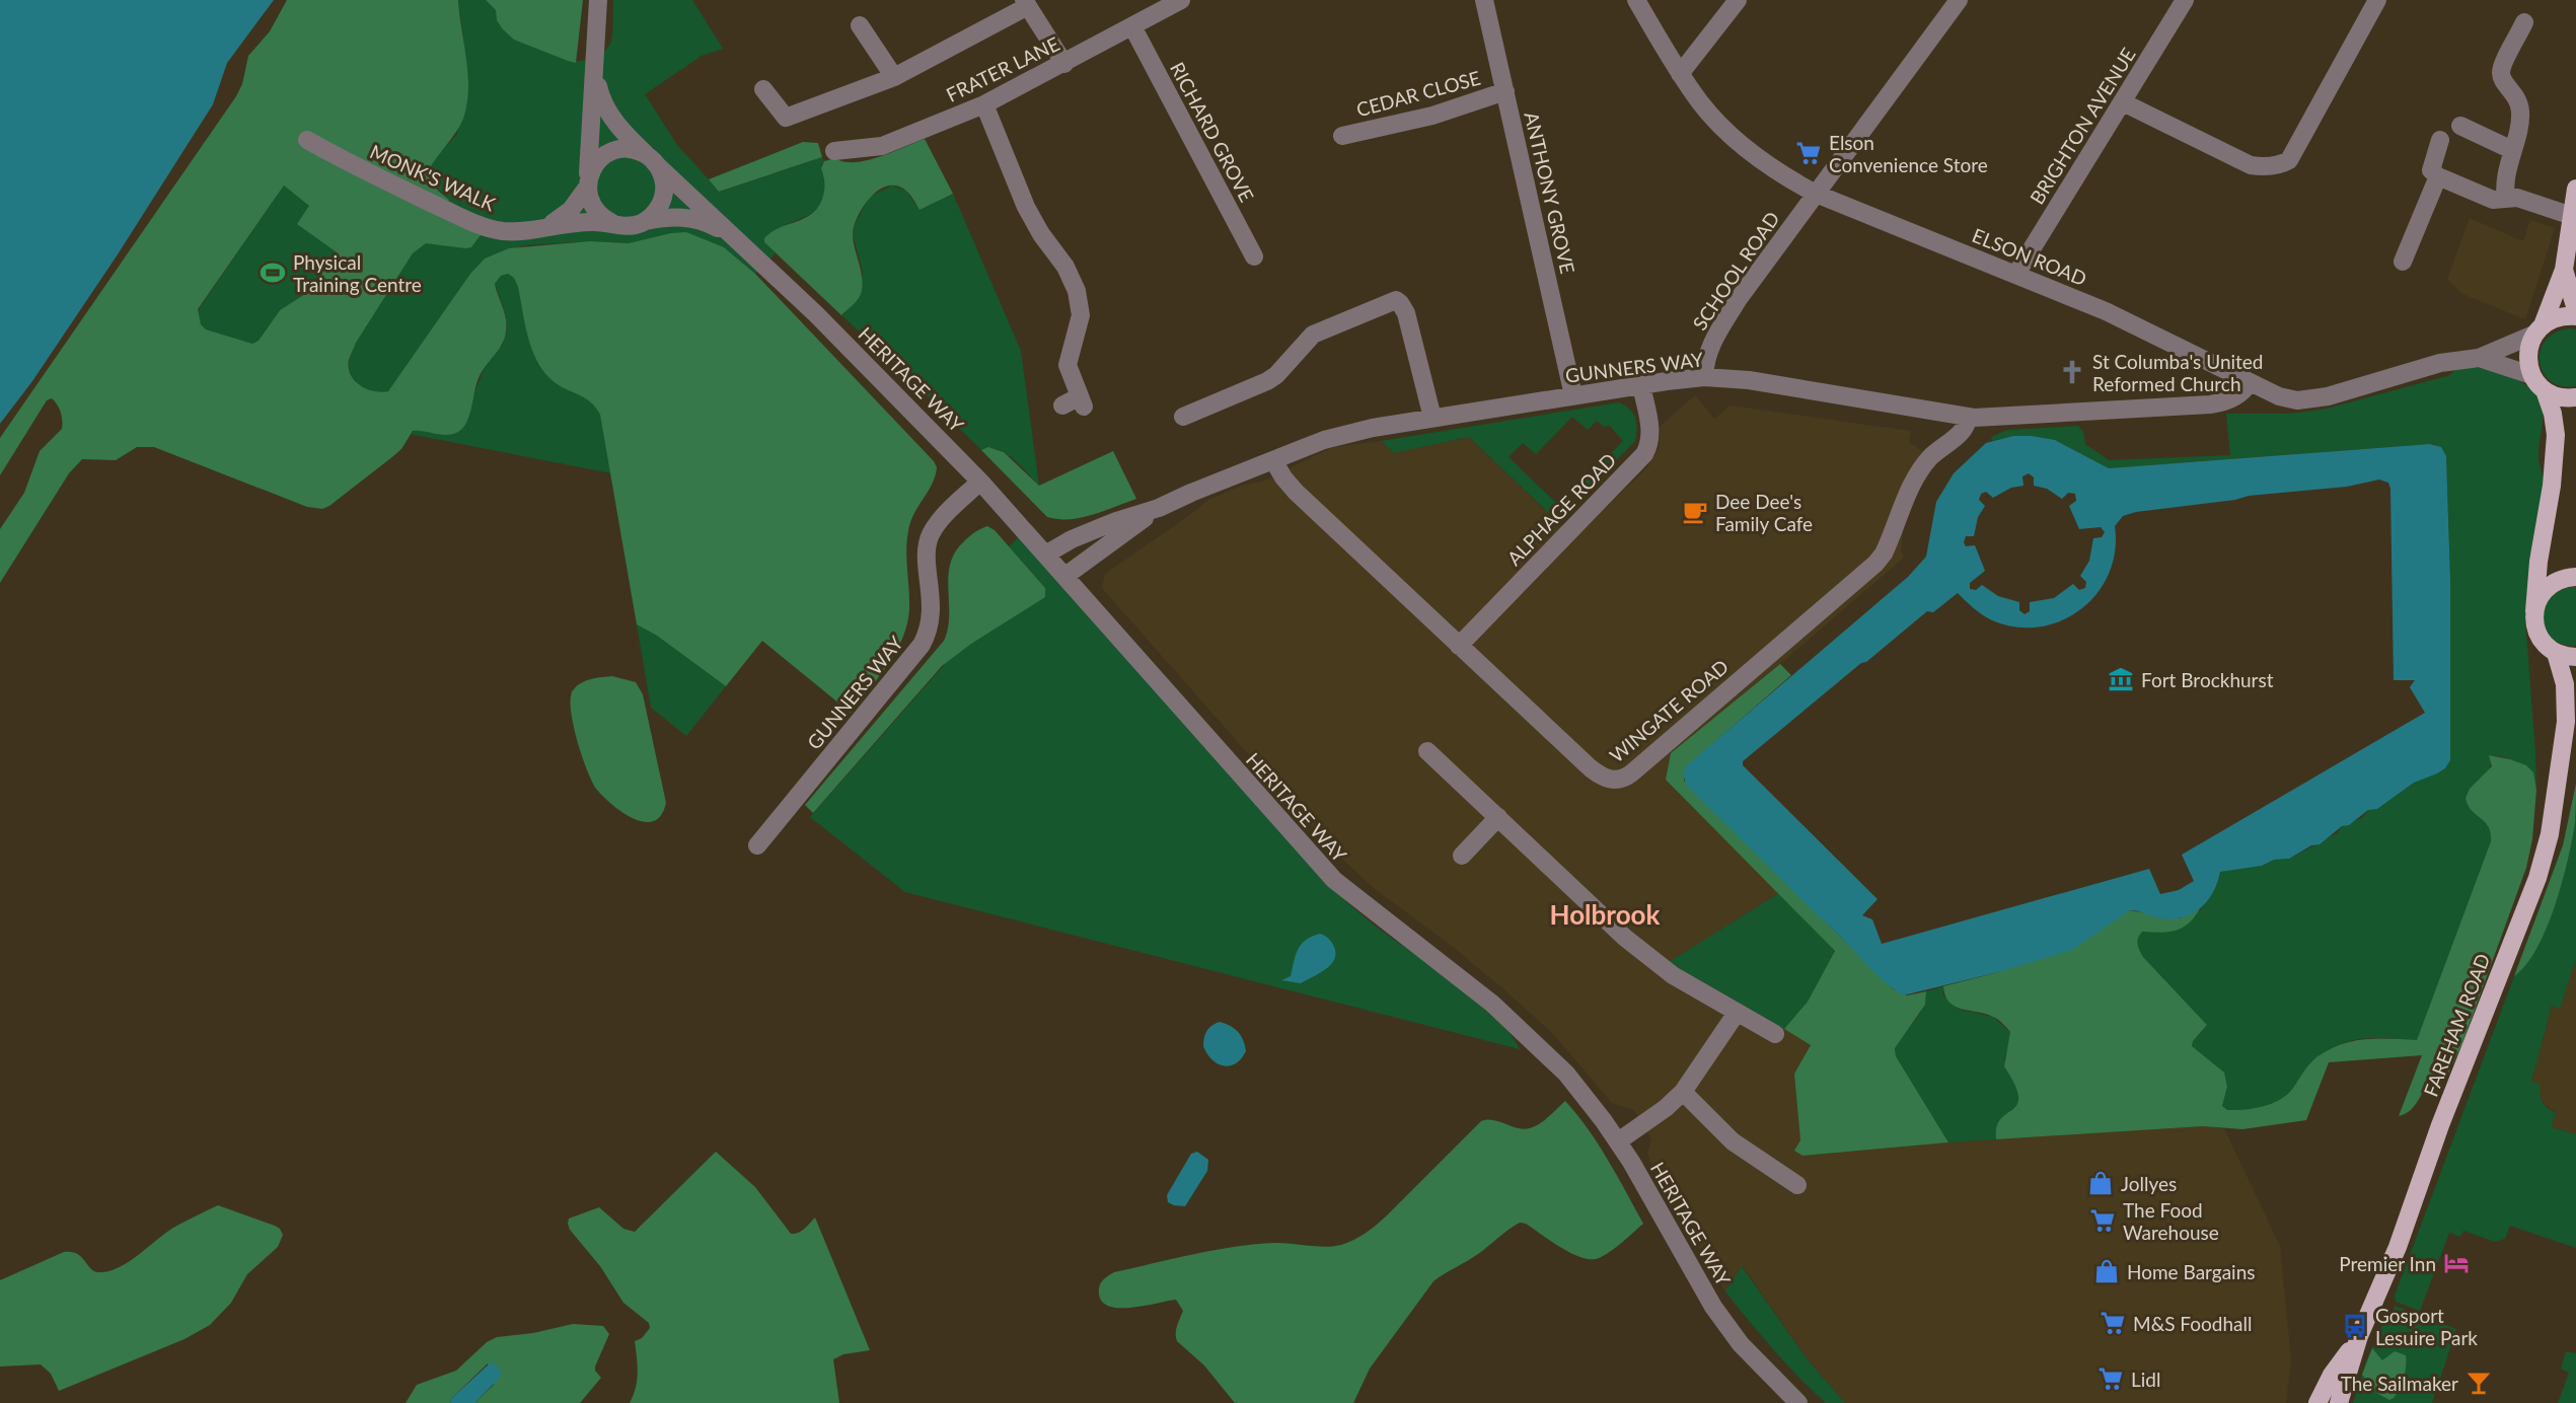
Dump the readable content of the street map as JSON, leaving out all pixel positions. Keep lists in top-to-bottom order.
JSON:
{
  "streets": {
    "main road": ["FAREHAM ROAD"],
    "street": [
      "FRATER LANE",
      "CEDAR CLOSE",
      "BRIGHTON AVENUE",
      "RICHARD GROVE",
      "MONK'S WALK",
      "ANTHONY GROVE",
      "ELSON ROAD",
      "SCHOOL ROAD",
      "GUNNERS WAY",
      "HERITAGE WAY",
      "ALPHAGE ROAD",
      "WINGATE ROAD"
    ]
  },
  "crossings": [
    ["FRATER LANE", "RICHARD GROVE"],
    ["CEDAR CLOSE", "ANTHONY GROVE"],
    ["BRIGHTON AVENUE", "ELSON ROAD"],
    ["MONK'S WALK", "HERITAGE WAY"],
    ["ANTHONY GROVE", "GUNNERS WAY"],
    ["ELSON ROAD", "SCHOOL ROAD"],
    ["ELSON ROAD", "GUNNERS WAY"],
    ["SCHOOL ROAD", "GUNNERS WAY"],
    ["GUNNERS WAY", "HERITAGE WAY"],
    ["GUNNERS WAY", "ALPHAGE ROAD"],
    ["GUNNERS WAY", "WINGATE ROAD"],
    ["ALPHAGE ROAD", "WINGATE ROAD"]
  ],
  "districts": ["Holbrook"],
  "places": {
    "supermarket": [
      "Elson Convenience Store",
      "The Food Warehouse",
      "M&S Foodhall",
      "Lidl"
    ],
    "sports": ["Physical Training Centre"],
    "church": ["St Columba's United Reformed Church"],
    "cafe": ["Dee Dee's Family Cafe"],
    "museum": ["Fort Brockhurst"],
    "shop": ["Jollyes", "Home Bargains"],
    "hotel": ["Premier Inn"],
    "bus stop": ["Gosport Lesuire Park"],
    "bar": ["The Sailmaker"]
  }
}
